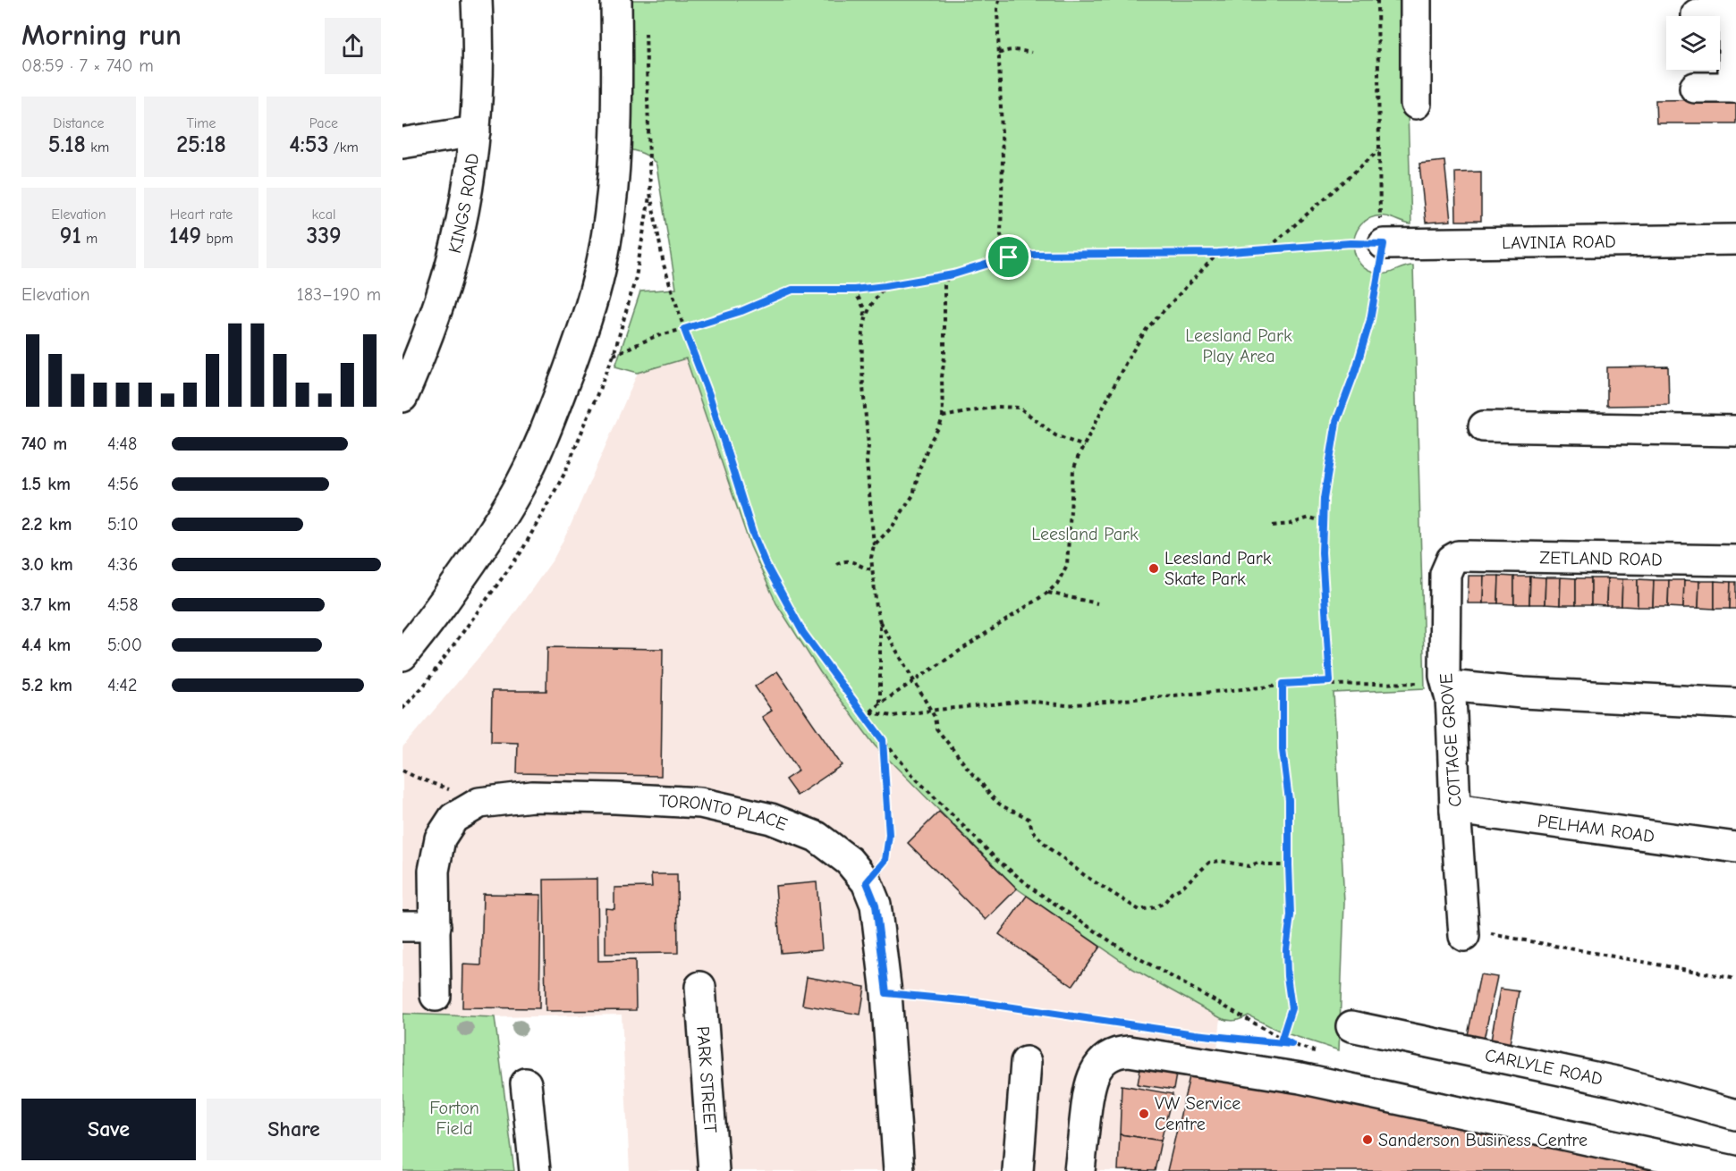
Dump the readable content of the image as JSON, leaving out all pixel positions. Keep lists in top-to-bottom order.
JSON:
{
  "streets": {
    "street": [
      "KINGS ROAD",
      "LAVINIA ROAD",
      "ZETLAND ROAD",
      "COTTAGE GROVE",
      "TORONTO PLACE",
      "PELHAM ROAD",
      "CARLYLE ROAD",
      "PARK STREET"
    ]
  },
  "crossings": [
    ["ZETLAND ROAD", "COTTAGE GROVE"],
    ["COTTAGE GROVE", "PELHAM ROAD"]
  ],
  "parks": ["Leesland Park Play Area", "Leesland Park", "Forton Field"],
  "places": ["Leesland Park Skate Park", "VW Service Centre", "Sanderson Business Centre"],
  "page": {
    "heading": ["Morning run", "08:59 · 7 × 740 m"],
    "stats": [
      ["Distance", "5.18 km"],
      ["Time", "25:18"],
      ["Pace", "4:53 /km"],
      ["Elevation", "91 m"],
      ["Heart rate", "149 bpm"],
      ["kcal", "339"]
    ],
    "chart": ["Elevation", "183–190 m"],
    "list": [
      {
        "name": "740 m",
        "note": "4:48"
      },
      {
        "name": "1.5 km",
        "note": "4:56"
      },
      {
        "name": "2.2 km",
        "note": "5:10"
      },
      {
        "name": "3.0 km",
        "note": "4:36"
      },
      {
        "name": "3.7 km",
        "note": "4:58"
      },
      {
        "name": "4.4 km",
        "note": "5:00"
      },
      {
        "name": "5.2 km",
        "note": "4:42"
      }
    ],
    "buttons": ["Save", "Share"]
  }
}
